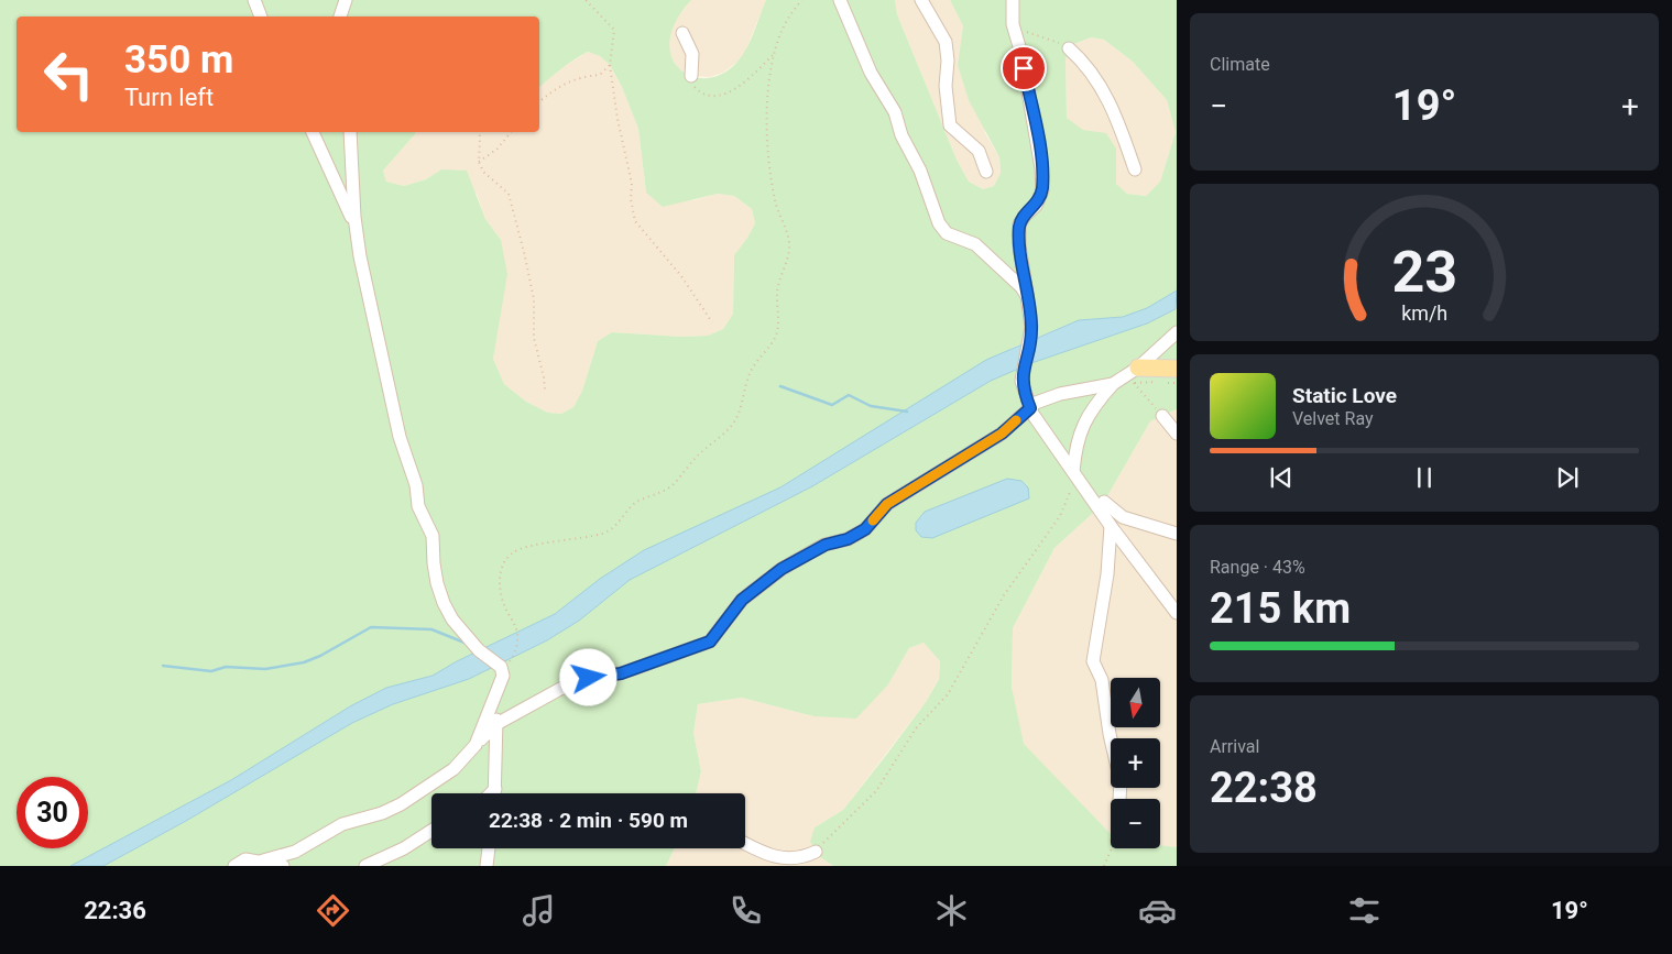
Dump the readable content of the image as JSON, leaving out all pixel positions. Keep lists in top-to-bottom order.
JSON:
{
  "north": "bottom",
  "page": {
    "tile": [
      "Climate",
      ["Range · 43%", "215 km"],
      ["Arrival", "22:38"]
    ],
    "turn": ["350 m", "Turn left"],
    "heat": ["−", "19°", "+"],
    "song": ["Static Love", "Velvet Ray"],
    "map_buttons": ["+", "−"],
    "limit": "30",
    "trip": "22:38 · 2 min · 590 m",
    "tabs": ["22:36", "19°"],
    "gauge": ["23", "km/h"]
  }
}
